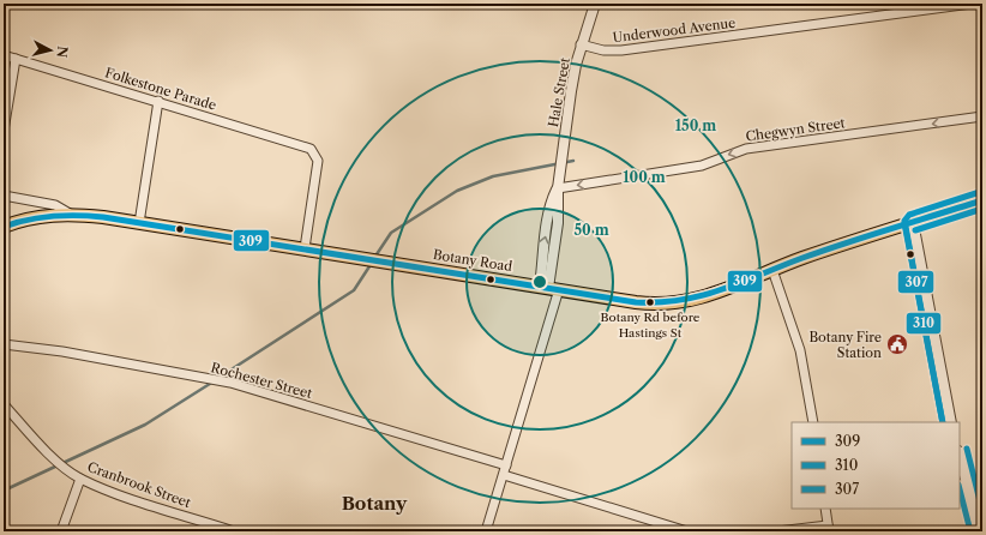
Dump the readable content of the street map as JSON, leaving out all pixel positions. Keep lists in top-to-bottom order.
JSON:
{
  "streets": {
    "main road": ["Botany Road"],
    "street": [
      "Underwood Avenue",
      "Folkestone Parade",
      "Hale Street",
      "Chegwyn Street",
      "Rochester Street",
      "Cranbrook Street"
    ]
  },
  "crossings": [
    ["Underwood Avenue", "Hale Street"],
    ["Folkestone Parade", "Botany Road"],
    ["Hale Street", "Chegwyn Street"],
    ["Hale Street", "Botany Road"]
  ],
  "one_way": ["Chegwyn Street"],
  "districts": ["Botany"],
  "places": {
    "other": ["Botany Rd before Hastings St"],
    "public building": ["Botany Fire Station"]
  },
  "lines": ["transit line 307", "transit line 309", "transit line 310"],
  "legend": ["309", "310", "307"],
  "north": "right",
  "rings": ["150 m", "100 m", "50 m"]
}
